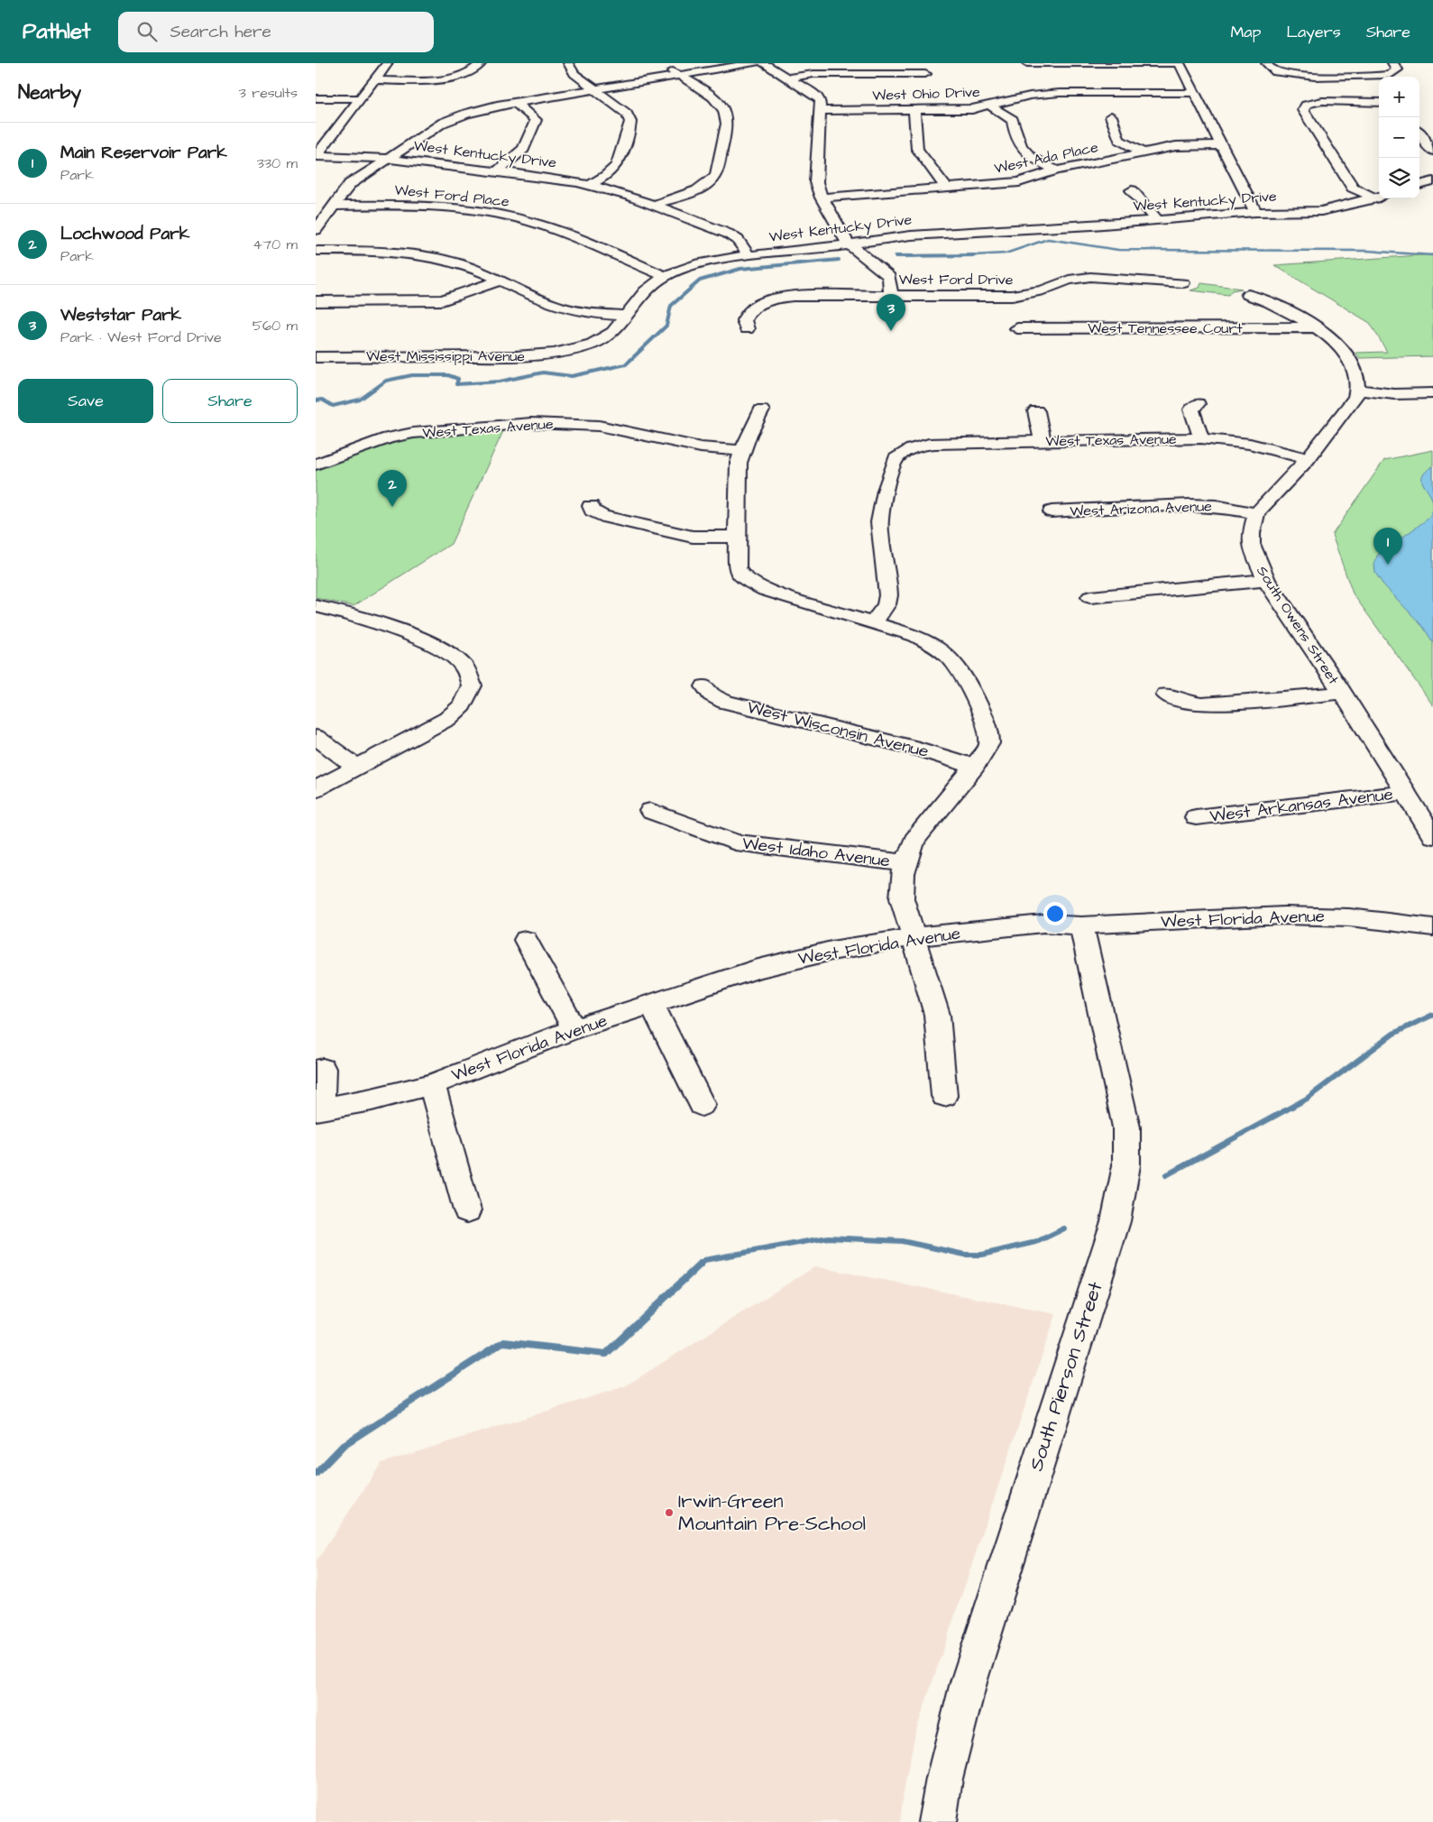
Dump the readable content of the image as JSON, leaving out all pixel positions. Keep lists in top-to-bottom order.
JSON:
{
  "streets": {
    "street": [
      "West Ohio Drive",
      "West Kentucky Drive",
      "West Ada Place",
      "West Ford Place",
      "West Ford Drive",
      "West Tennessee Court",
      "West Mississippi Avenue",
      "West Texas Avenue",
      "West Arizona Avenue",
      "South Owens Street",
      "West Wisconsin Avenue",
      "West Arkansas Avenue",
      "West Idaho Avenue",
      "West Florida Avenue",
      "South Pierson Street"
    ]
  },
  "crossings": [
    ["West Kentucky Drive", "West Mississippi Avenue"],
    ["West Ford Place", "West Mississippi Avenue"],
    ["West Texas Avenue", "South Owens Street"],
    ["West Arizona Avenue", "South Owens Street"],
    ["South Owens Street", "West Arkansas Avenue"],
    ["West Florida Avenue", "South Pierson Street"]
  ],
  "places": ["Irwin-Green Mountain Pre-School"],
  "page": {
    "header": "Pathlet",
    "search": "Search here",
    "nav": ["Map", "Layers", "Share"],
    "heading": ["Nearby", "3 results"],
    "map_buttons": ["+", "−"],
    "list": [
      {
        "mark": "1",
        "name": "Main Reservoir Park",
        "note": "Park",
        "value": "330 m"
      },
      {
        "mark": "2",
        "name": "Lochwood Park",
        "note": "Park",
        "value": "470 m"
      },
      {
        "mark": "3",
        "name": "Weststar Park",
        "note": "Park · West Ford Drive",
        "value": "560 m"
      }
    ],
    "pins": ["3", "2", "1"],
    "buttons": ["Save", "Share"]
  }
}
